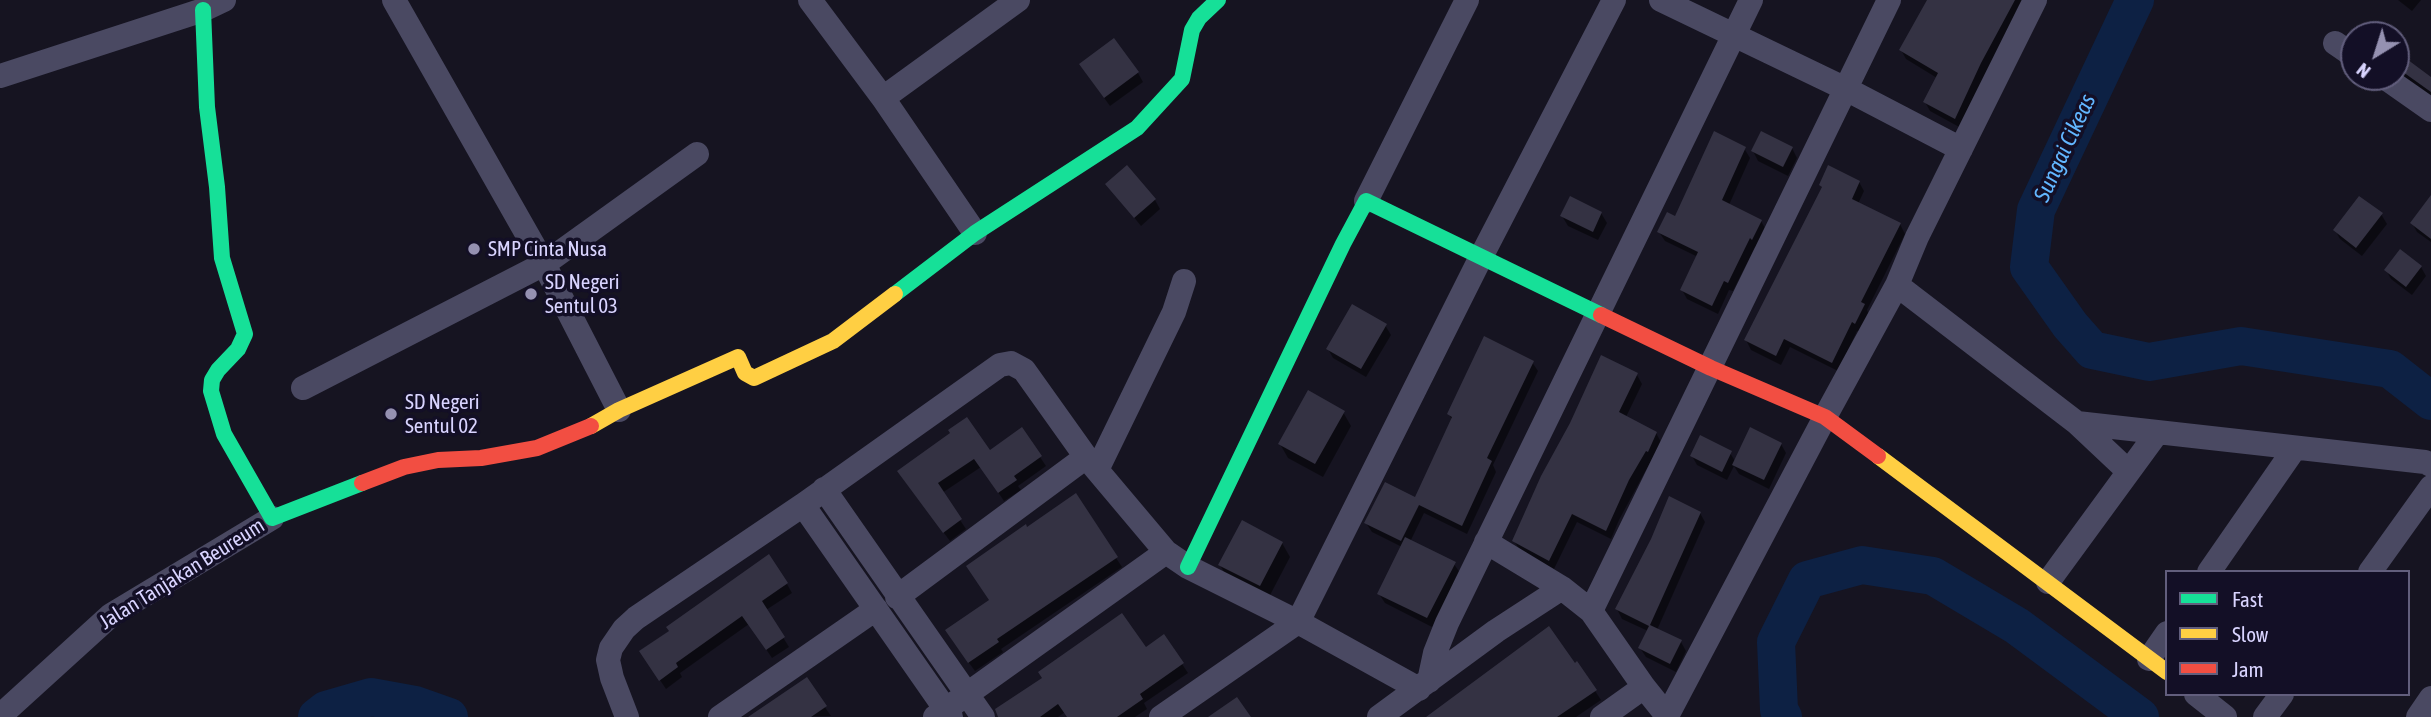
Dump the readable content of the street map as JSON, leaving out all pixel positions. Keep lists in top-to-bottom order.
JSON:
{
  "streets": {
    "street": ["Jalan Tanjakan Beureum"]
  },
  "water": ["Sungai Cikeas"],
  "places": ["SMP Cinta Nusa", "SD Negeri Sentul 03", "SD Negeri Sentul 02"],
  "legend": ["Fast", "Slow", "Jam"],
  "north": "bottom left"
}
